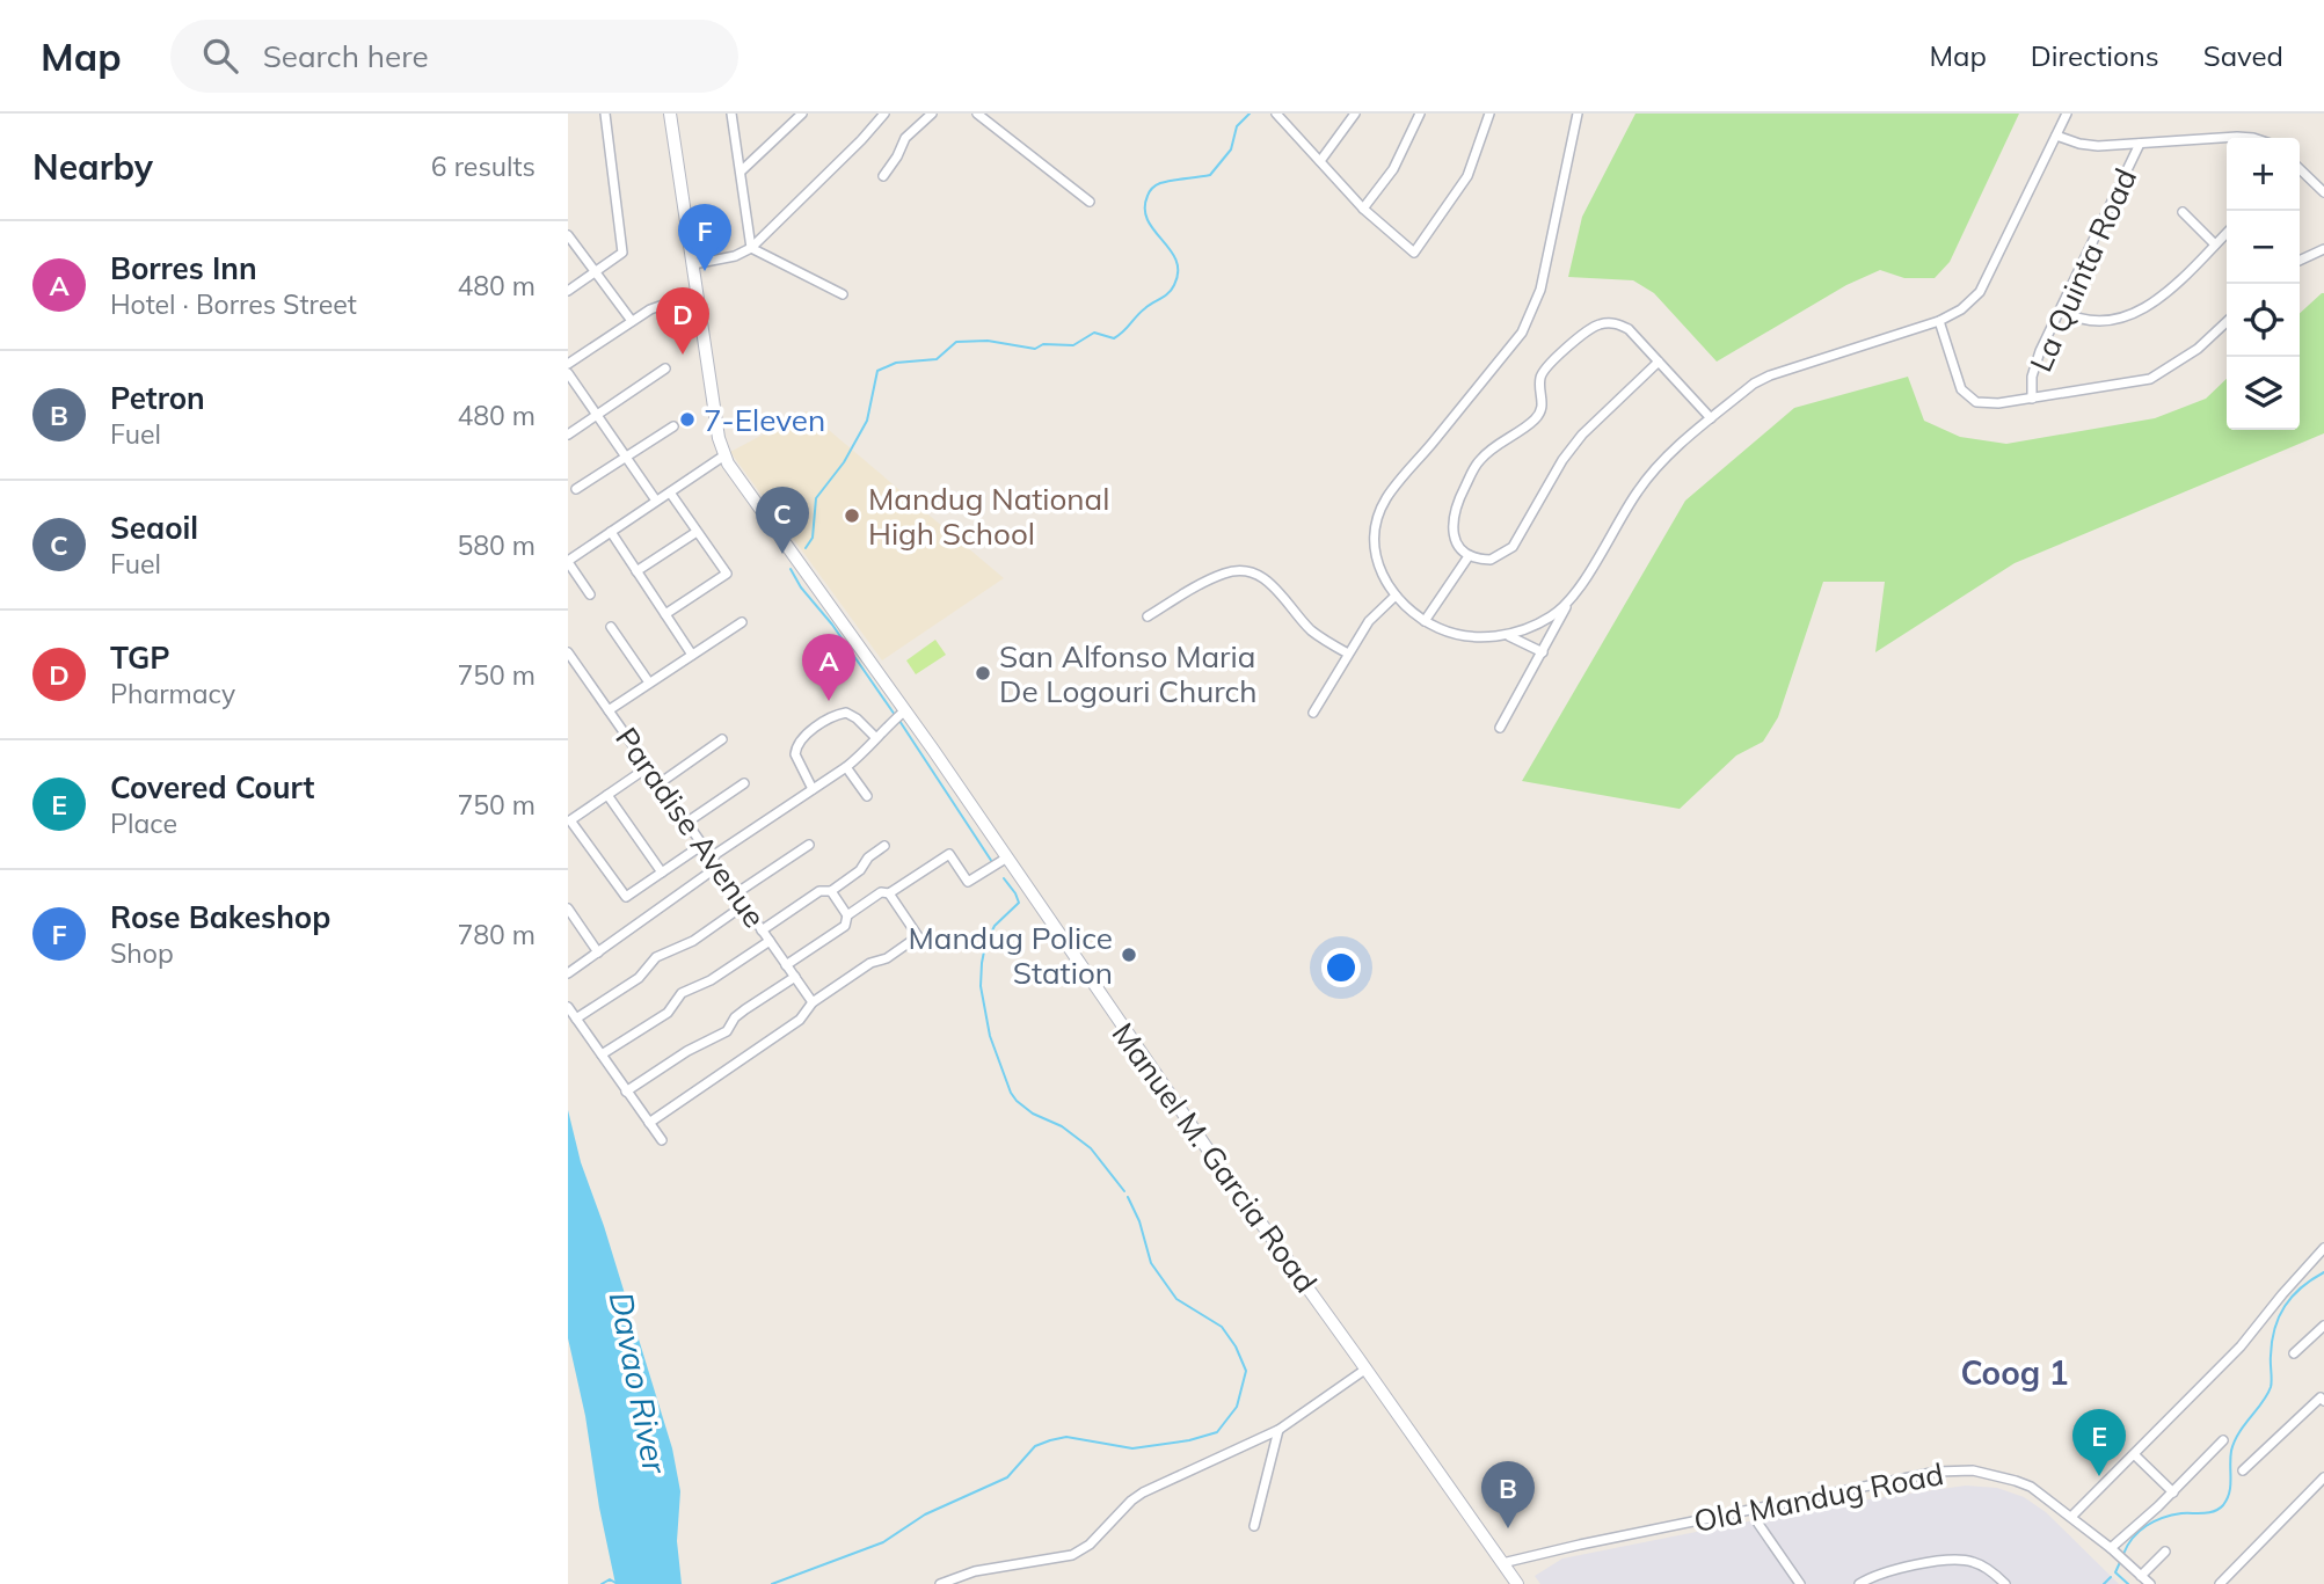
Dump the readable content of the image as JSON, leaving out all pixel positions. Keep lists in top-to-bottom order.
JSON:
{
  "streets": {
    "main road": ["Manuel M. Garcia Road"],
    "street": ["La Quinta Road", "Paradise Avenue", "Old Mandug Road"]
  },
  "crossings": [
    ["Manuel M. Garcia Road", "Old Mandug Road"]
  ],
  "districts": ["Coog 1"],
  "water": ["Davao River"],
  "places": [
    "7-Eleven",
    "Mandug National High School",
    "San Alfonso Maria De Logouri Church",
    "Mandug Police Station"
  ],
  "page": {
    "header": "Map",
    "search": "Search here",
    "nav": ["Map", "Directions", "Saved"],
    "heading": ["Nearby", "6 results"],
    "map_buttons": ["+", "−"],
    "pins": [
      "F",
      "D",
      "C",
      "A",
      "E",
      "B"
    ],
    "list": [
      {
        "mark": "A",
        "name": "Borres Inn",
        "note": "Hotel · Borres Street",
        "value": "480 m"
      },
      {
        "mark": "B",
        "name": "Petron",
        "note": "Fuel",
        "value": "480 m"
      },
      {
        "mark": "C",
        "name": "Seaoil",
        "note": "Fuel",
        "value": "580 m"
      },
      {
        "mark": "D",
        "name": "TGP",
        "note": "Pharmacy",
        "value": "750 m"
      },
      {
        "mark": "E",
        "name": "Covered Court",
        "note": "Place",
        "value": "750 m"
      },
      {
        "mark": "F",
        "name": "Rose Bakeshop",
        "note": "Shop",
        "value": "780 m"
      }
    ]
  }
}
